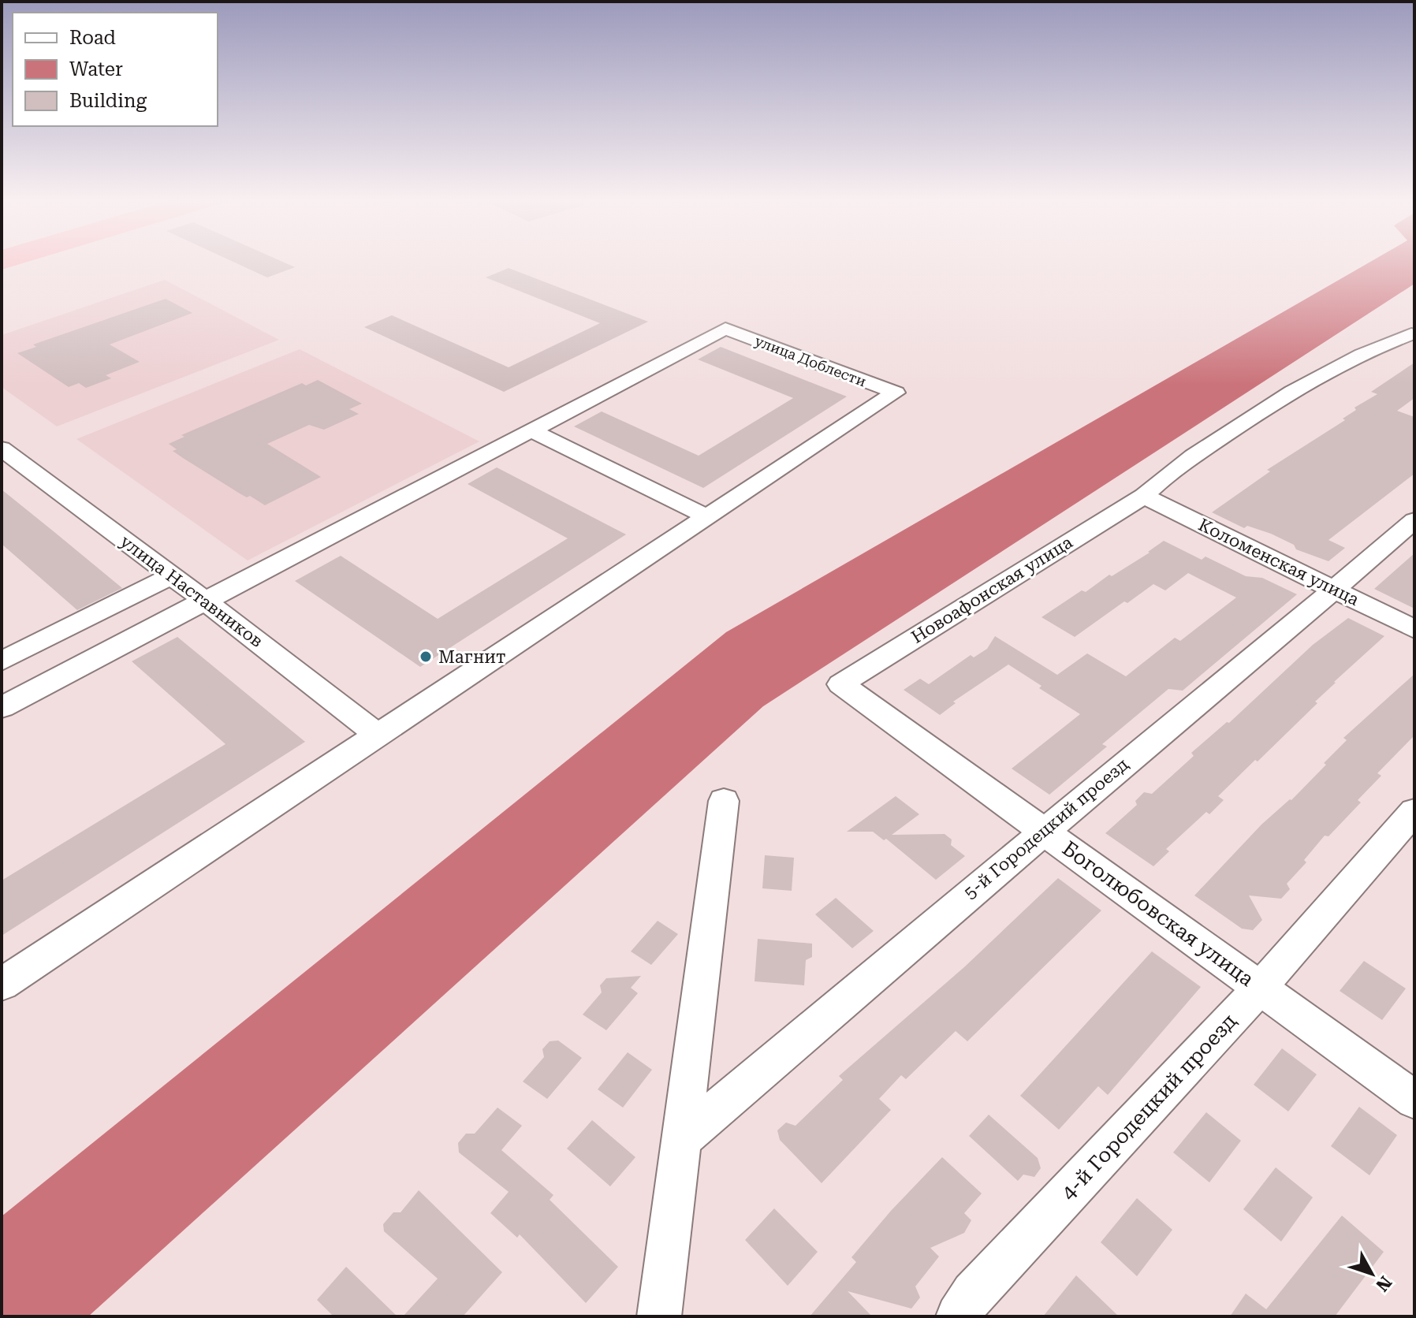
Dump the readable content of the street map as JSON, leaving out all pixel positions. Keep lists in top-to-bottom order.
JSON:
{
  "streets": {
    "street": [
      "улица Доблести",
      "Коломенская улица",
      "Новоафонская улица",
      "улица Наставников",
      "5-й Городецкий проезд",
      "Боголюбовская улица",
      "4-й Городецкий проезд"
    ]
  },
  "crossings": [
    ["Коломенская улица", "Новоафонская улица"],
    ["Коломенская улица", "5-й Городецкий проезд"],
    ["Новоафонская улица", "Боголюбовская улица"],
    ["5-й Городецкий проезд", "Боголюбовская улица"],
    ["Боголюбовская улица", "4-й Городецкий проезд"]
  ],
  "places": ["Магнит"],
  "legend": ["Road", "Water", "Building"],
  "north": "bottom right"
}
